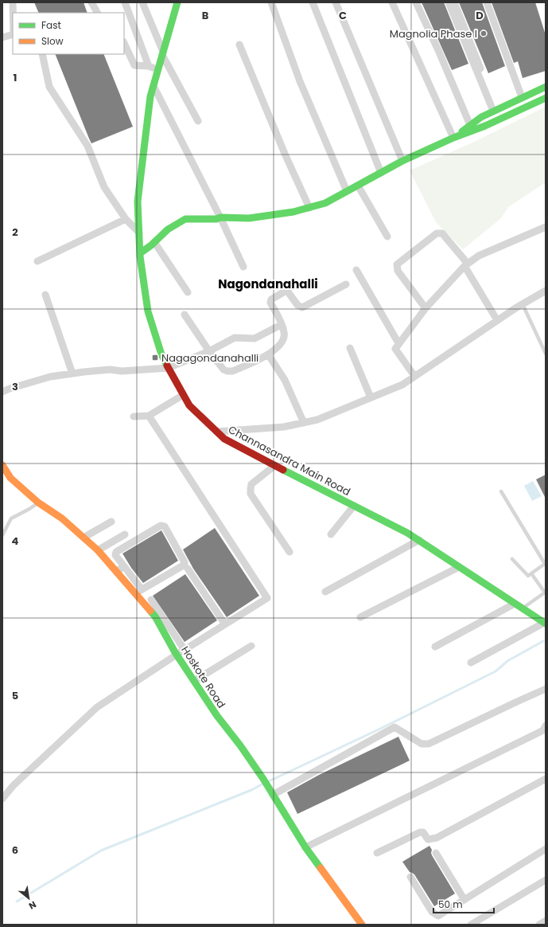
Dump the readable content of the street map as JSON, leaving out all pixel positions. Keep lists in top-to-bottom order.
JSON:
{
  "streets": {
    "street": ["Channasandra Main Road", "Hoskote Road"]
  },
  "districts": ["Nagondanahalli"],
  "places": {
    "other": ["Magnolia Phase I"],
    "transit": ["Nagagondanahalli"]
  },
  "legend": ["Fast", "Slow"],
  "scale_bar": "50 m",
  "north": "bottom right",
  "grid": {
    "columns": ["B", "C", "D"],
    "rows": [
      "1",
      "2",
      "3",
      "4",
      "5",
      "6"
    ]
  }
}
